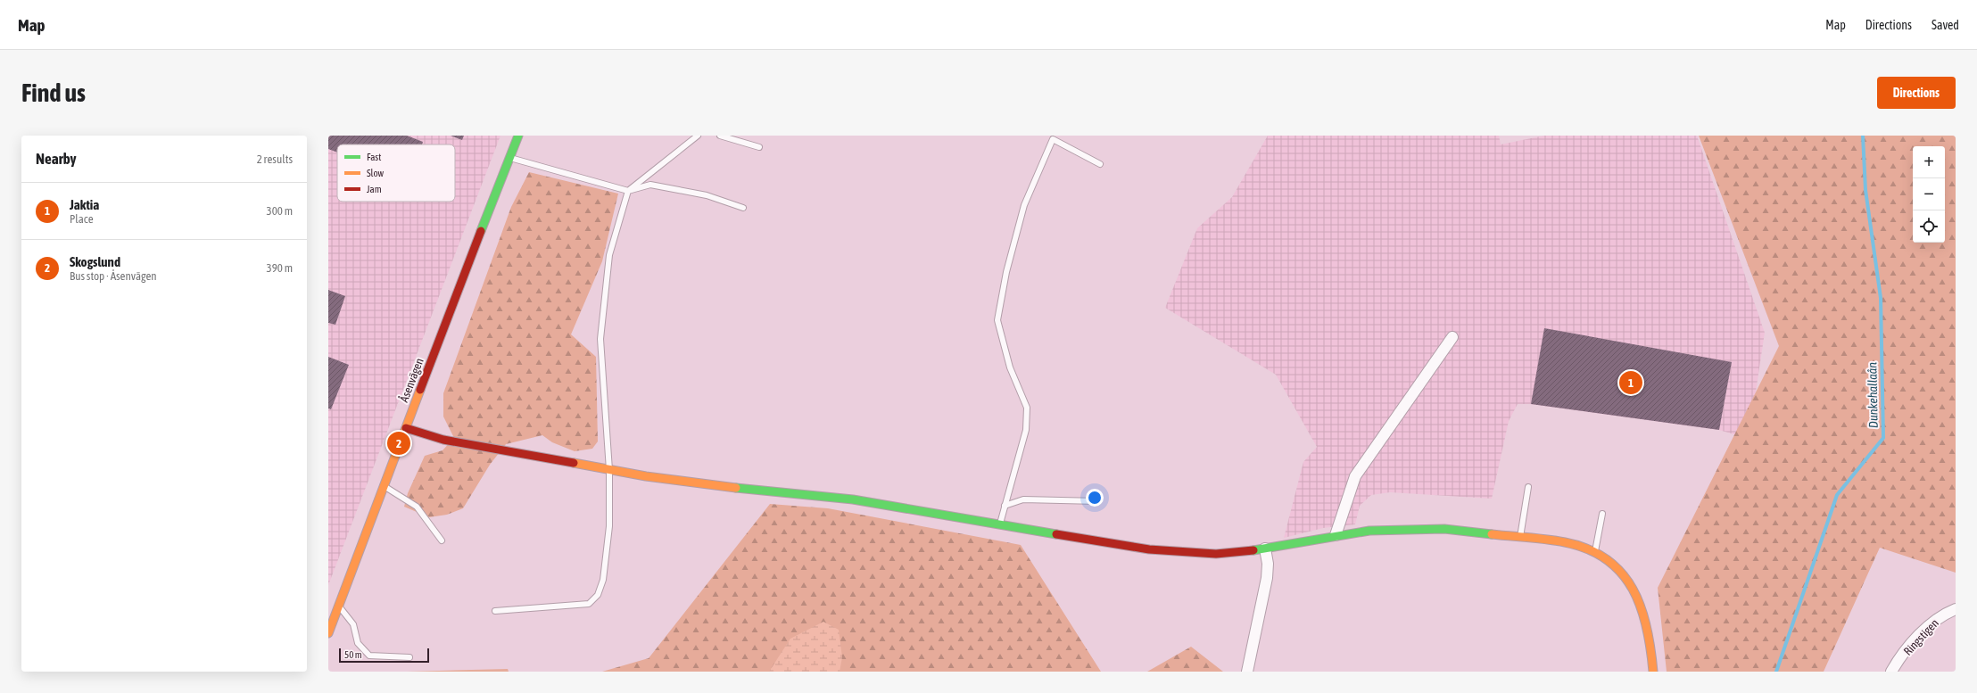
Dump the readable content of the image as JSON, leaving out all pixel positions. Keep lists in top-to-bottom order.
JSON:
{
  "streets": {
    "street": ["Åsenvägen", "Ringstigen"]
  },
  "water": ["Dunkehallaån"],
  "legend": ["Fast", "Slow", "Jam"],
  "scale_bar": "50 m",
  "page": {
    "header": "Map",
    "nav": ["Map", "Directions", "Saved"],
    "buttons": "Directions",
    "title": "Find us",
    "heading": ["Nearby", "2 results"],
    "map_buttons": ["+", "−"],
    "list": [
      {
        "mark": "1",
        "name": "Jaktia",
        "note": "Place",
        "value": "300 m"
      },
      {
        "mark": "2",
        "name": "Skogslund",
        "note": "Bus stop · Åsenvägen",
        "value": "390 m"
      }
    ],
    "pins": ["1", "2"],
    "scale": "50 m"
  }
}
